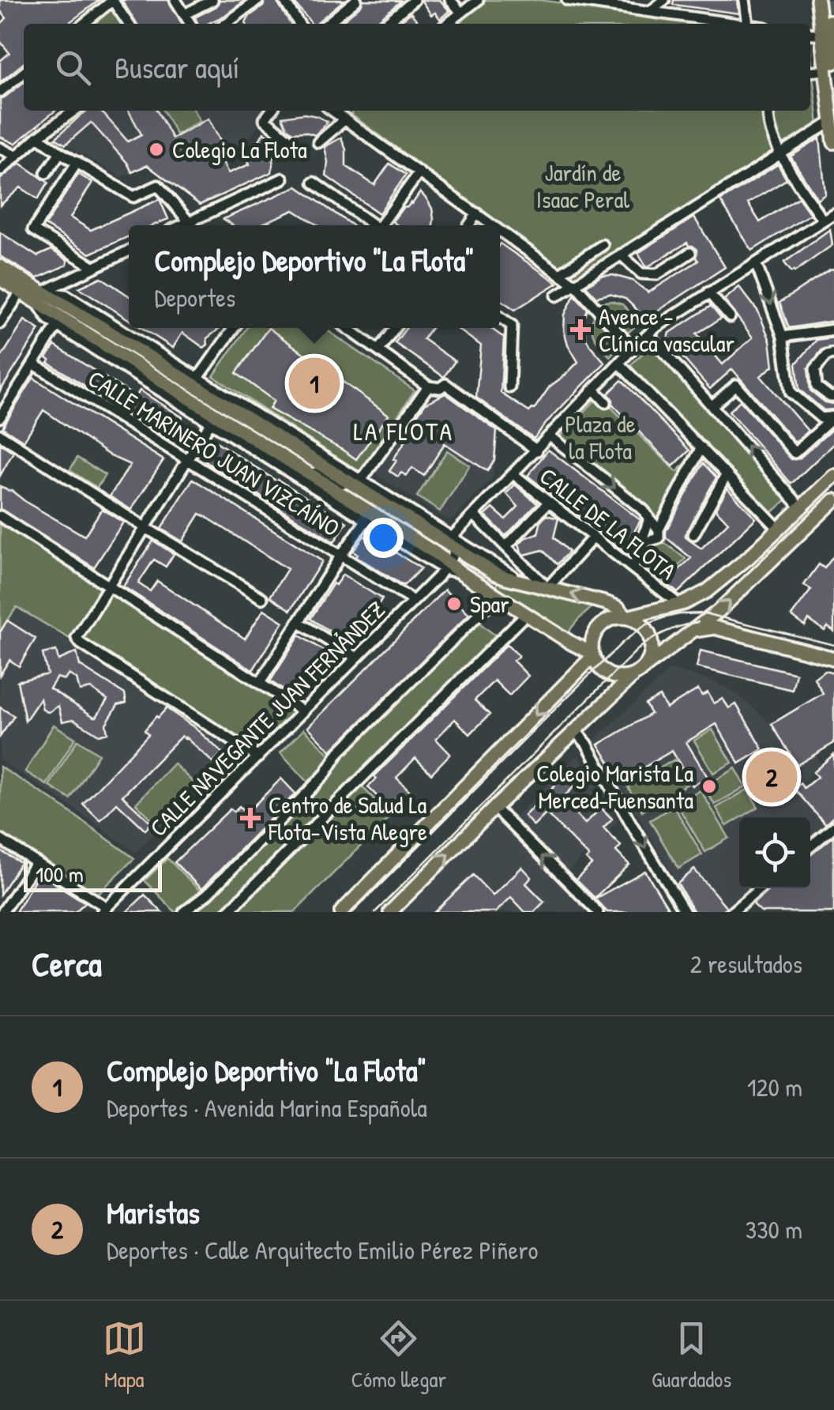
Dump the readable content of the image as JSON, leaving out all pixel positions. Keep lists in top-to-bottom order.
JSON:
{
  "streets": {
    "street": ["CALLE MARINERO JUAN VIZCAÍNO", "CALLE DE LA FLOTA", "CALLE NAVEGANTE JUAN FERNÁNDEZ"]
  },
  "crossings": [
    ["CALLE MARINERO JUAN VIZCAÍNO", "CALLE NAVEGANTE JUAN FERNÁNDEZ"],
    ["CALLE DE LA FLOTA", "CALLE NAVEGANTE JUAN FERNÁNDEZ"]
  ],
  "districts": ["LA FLOTA"],
  "parks": ["Jardín de Isaac Peral", "Plaza de la Flota"],
  "places": {
    "other": ["Colegio La Flota", "Spar", "Colegio Marista La Merced-Fuensanta"],
    "health": ["Avence - Clínica vascular", "Centro de Salud La Flota-Vista Alegre"]
  },
  "scale_bar": "100 m",
  "page": {
    "search": "Buscar aquí",
    "popup": ["Complejo Deportivo \"La Flota\"", "Deportes"],
    "pins": ["1", "2"],
    "scale": "100 m",
    "heading": ["Cerca", "2 resultados"],
    "list": [
      {
        "mark": "1",
        "name": "Complejo Deportivo \"La Flota\"",
        "note": "Deportes · Avenida Marina Española",
        "value": "120 m"
      },
      {
        "mark": "2",
        "name": "Maristas",
        "note": "Deportes · Calle Arquitecto Emilio Pérez Piñero",
        "value": "330 m"
      }
    ],
    "nav": ["Mapa", "Cómo llegar", "Guardados"]
  }
}
